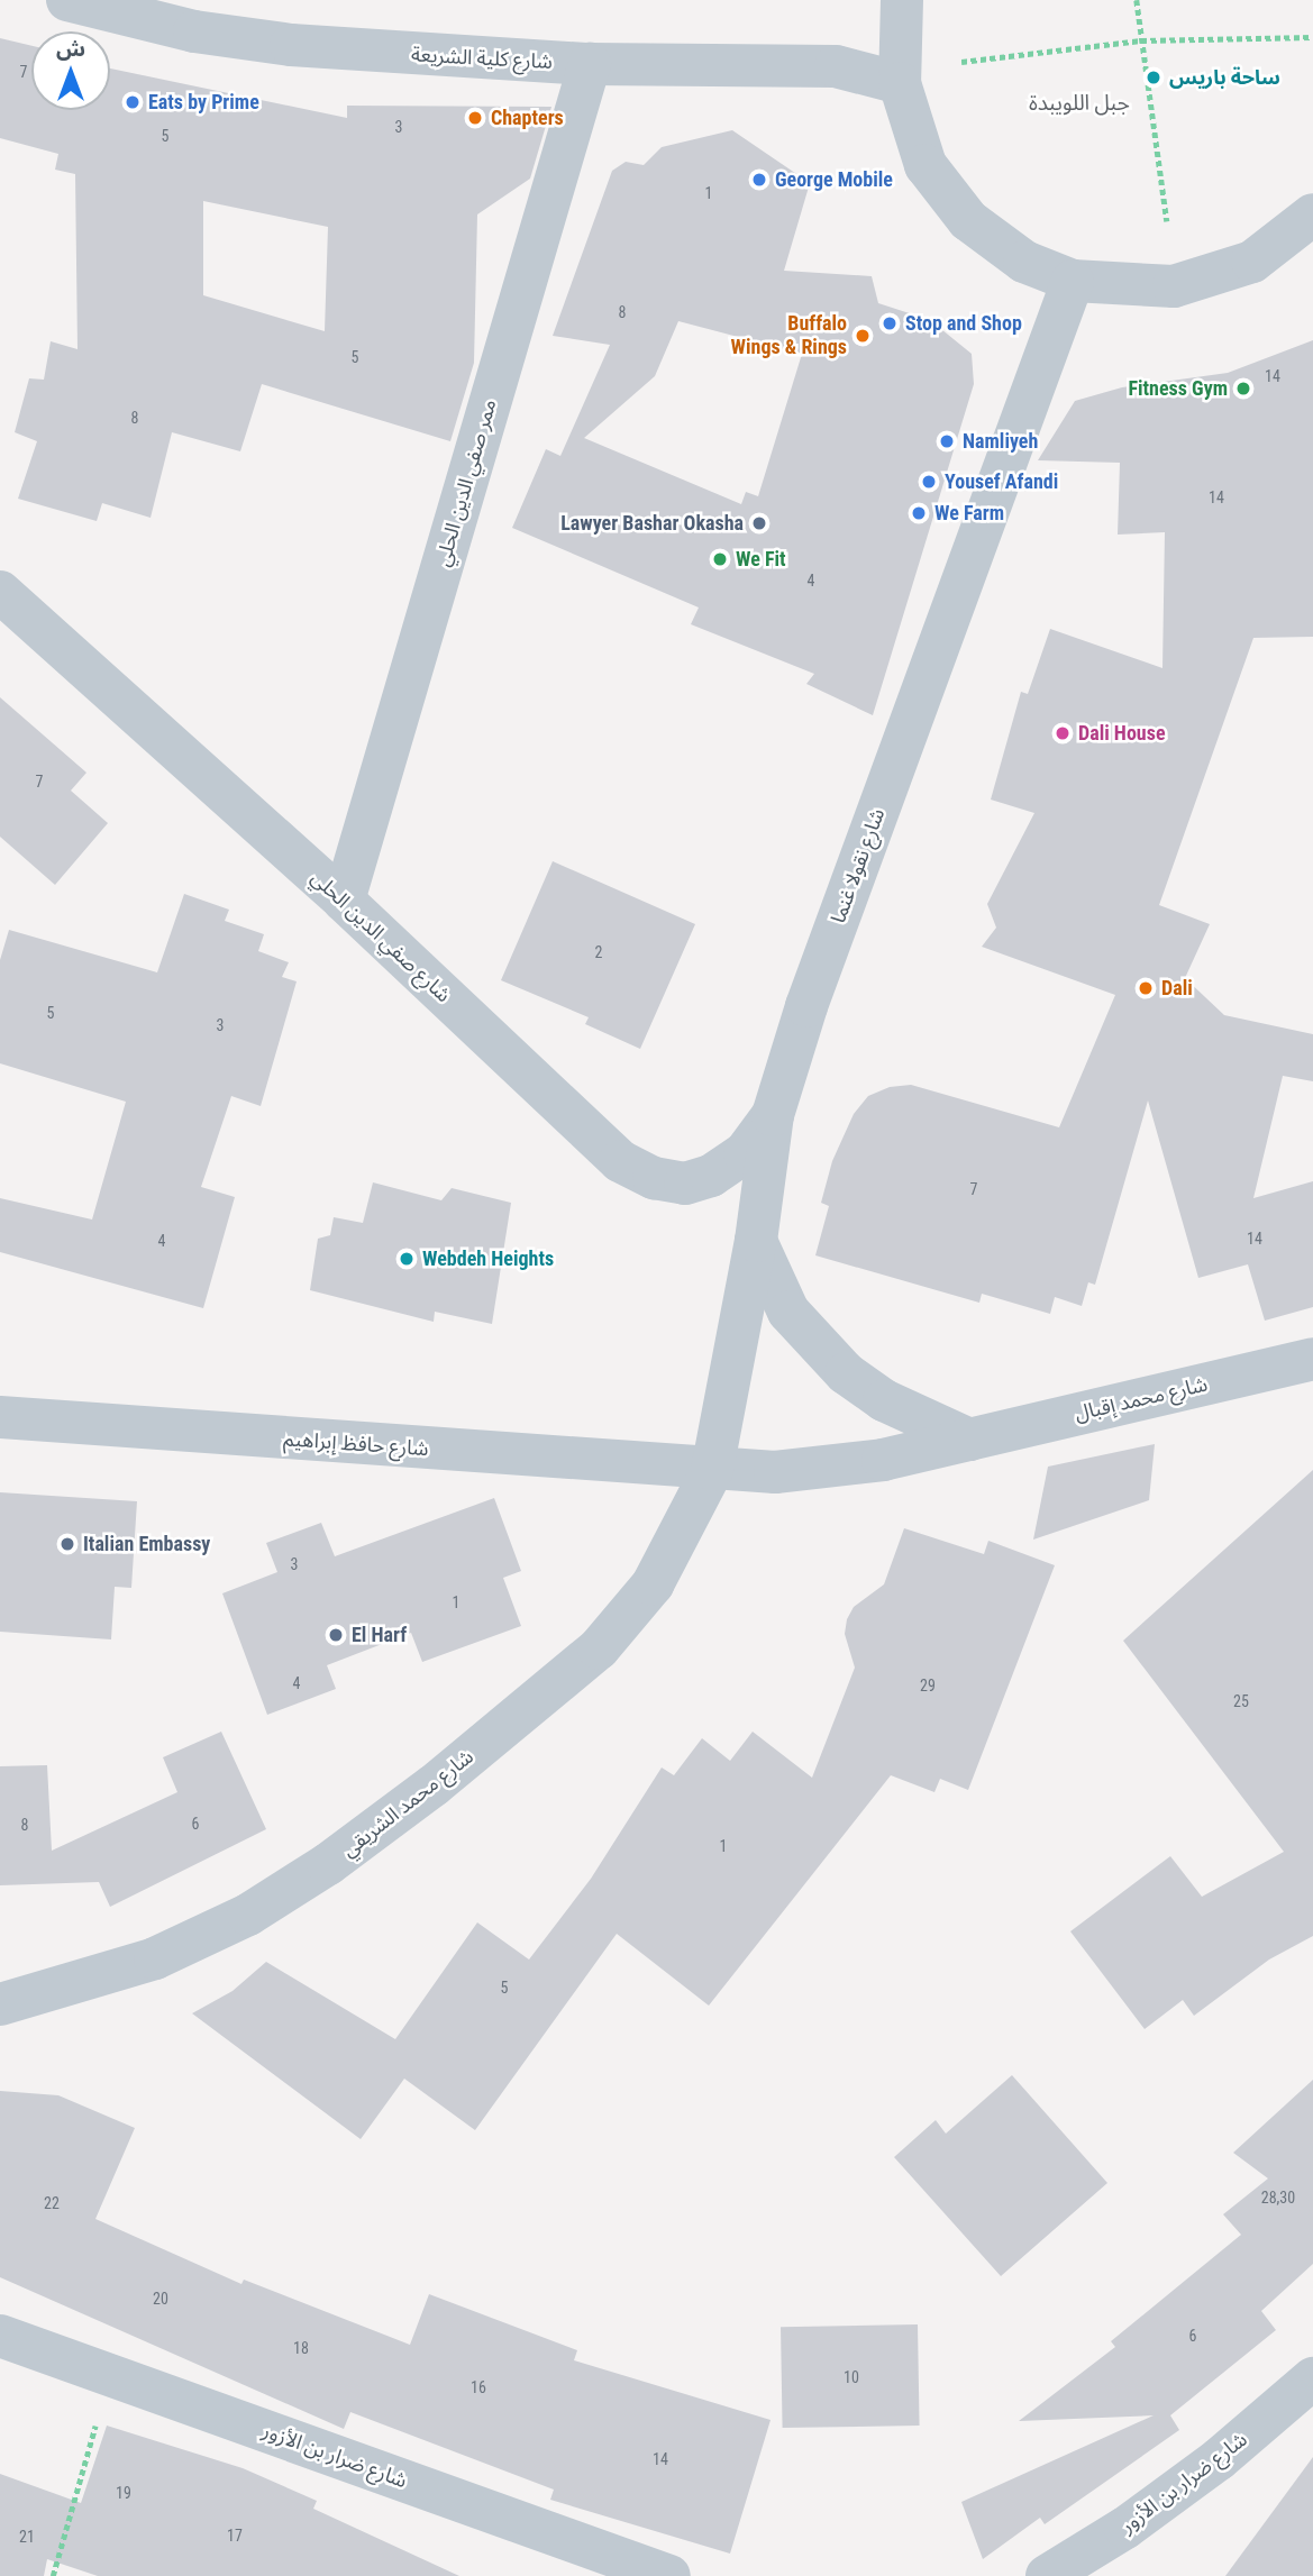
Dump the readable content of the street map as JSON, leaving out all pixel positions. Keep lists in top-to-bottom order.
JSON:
{
  "streets": {
    "street": [
      "شارع كلية الشريعة",
      "ممر صفي الدين الحلي",
      "شارع نقولا غنما",
      "شارع صفي الدين الحلي",
      "شارع محمد إقبال",
      "شارع حافظ إبراهيم",
      "شارع محمد الشريقي",
      "شارع ضرار بن الأزور"
    ]
  },
  "crossings": [
    ["شارع كلية الشريعة", "ممر صفي الدين الحلي"],
    ["ممر صفي الدين الحلي", "شارع صفي الدين الحلي"],
    ["شارع نقولا غنما", "شارع صفي الدين الحلي"],
    ["شارع نقولا غنما", "شارع محمد إقبال"],
    ["شارع نقولا غنما", "شارع حافظ إبراهيم"],
    ["شارع نقولا غنما", "شارع محمد الشريقي"],
    ["شارع محمد إقبال", "شارع حافظ إبراهيم"],
    ["شارع محمد إقبال", "شارع محمد الشريقي"],
    ["شارع حافظ إبراهيم", "شارع محمد الشريقي"]
  ],
  "districts": ["جبل اللويبدة"],
  "places": [
    "ساحة باريس",
    "Eats by Prime",
    "Chapters",
    "George Mobile",
    "Stop and Shop",
    "Buffalo Wings & Rings",
    "Fitness Gym",
    "Namliyeh",
    "Yousef Afandi",
    "We Farm",
    "Lawyer Bashar Okasha",
    "We Fit",
    "Dali House",
    "Dali",
    "Webdeh Heights",
    "Italian Embassy",
    "El Harf"
  ],
  "house_numbers": [
    "7",
    "3",
    "5",
    "1",
    "8",
    "5",
    "14",
    "8",
    "14",
    "4",
    "7",
    "2",
    "5",
    "3",
    "7",
    "14",
    "4",
    "3",
    "1",
    "4",
    "29",
    "25",
    "6",
    "8",
    "1",
    "5",
    "28,30",
    "22",
    "20",
    "6",
    "18",
    "10",
    "16",
    "14",
    "19",
    "17",
    "21"
  ],
  "north": "top"
}
